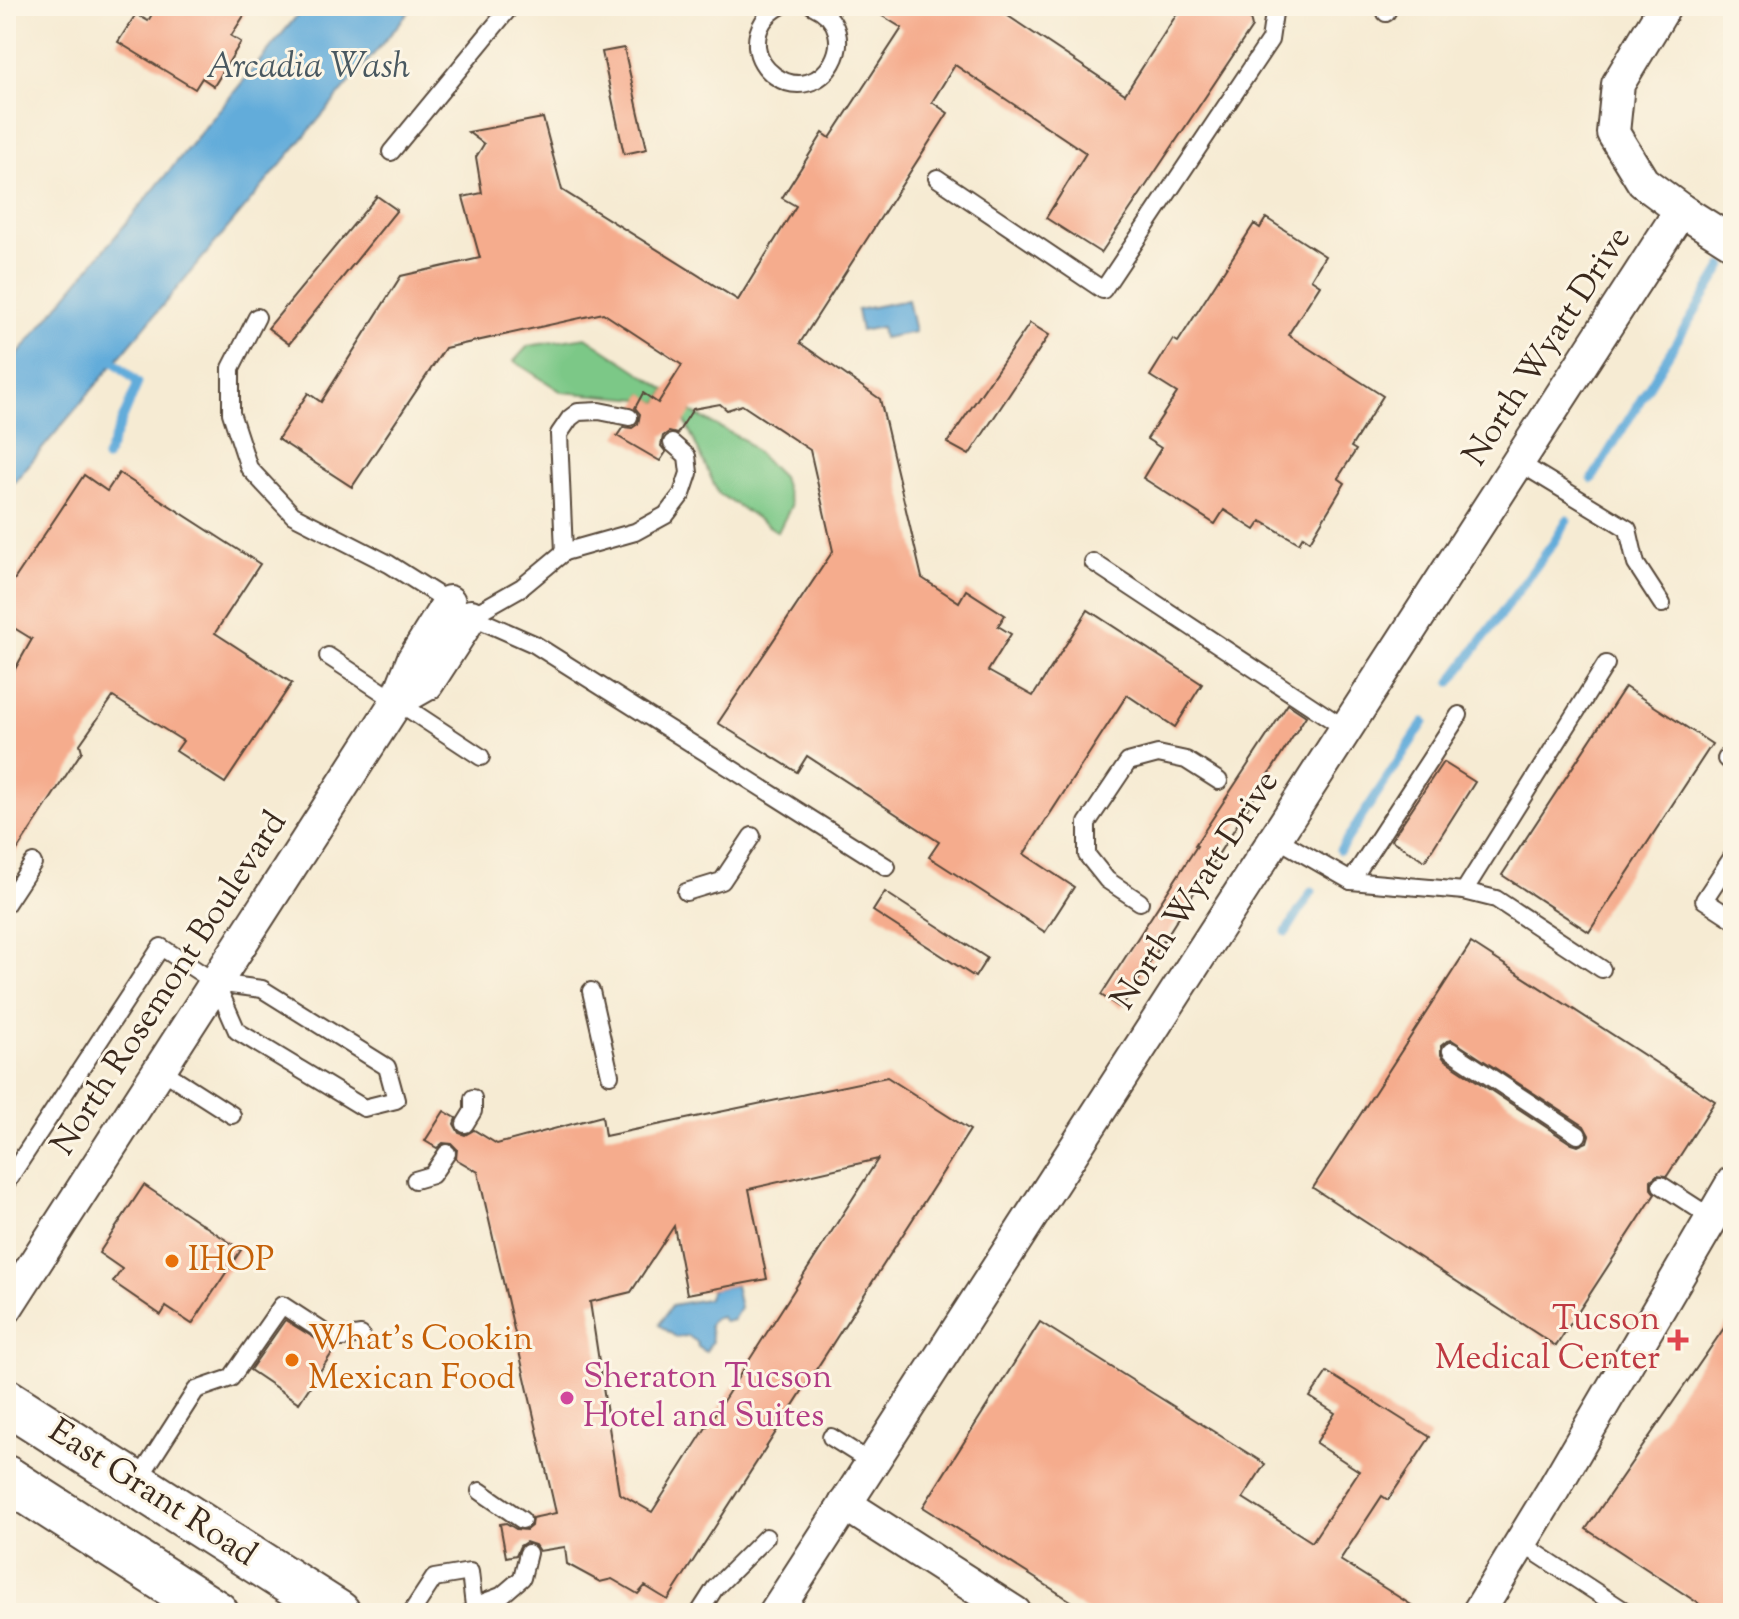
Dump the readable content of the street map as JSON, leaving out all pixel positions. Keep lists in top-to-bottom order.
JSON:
{
  "streets": {
    "main road": ["East Grant Road"],
    "street": ["North Wyatt Drive", "North Rosemont Boulevard"]
  },
  "water": ["Arcadia Wash"],
  "places": {
    "other": ["IHOP", "What’s Cookin Mexican Food", "Sheraton Tucson Hotel and Suites"],
    "health": ["Tucson Medical Center"]
  }
}
